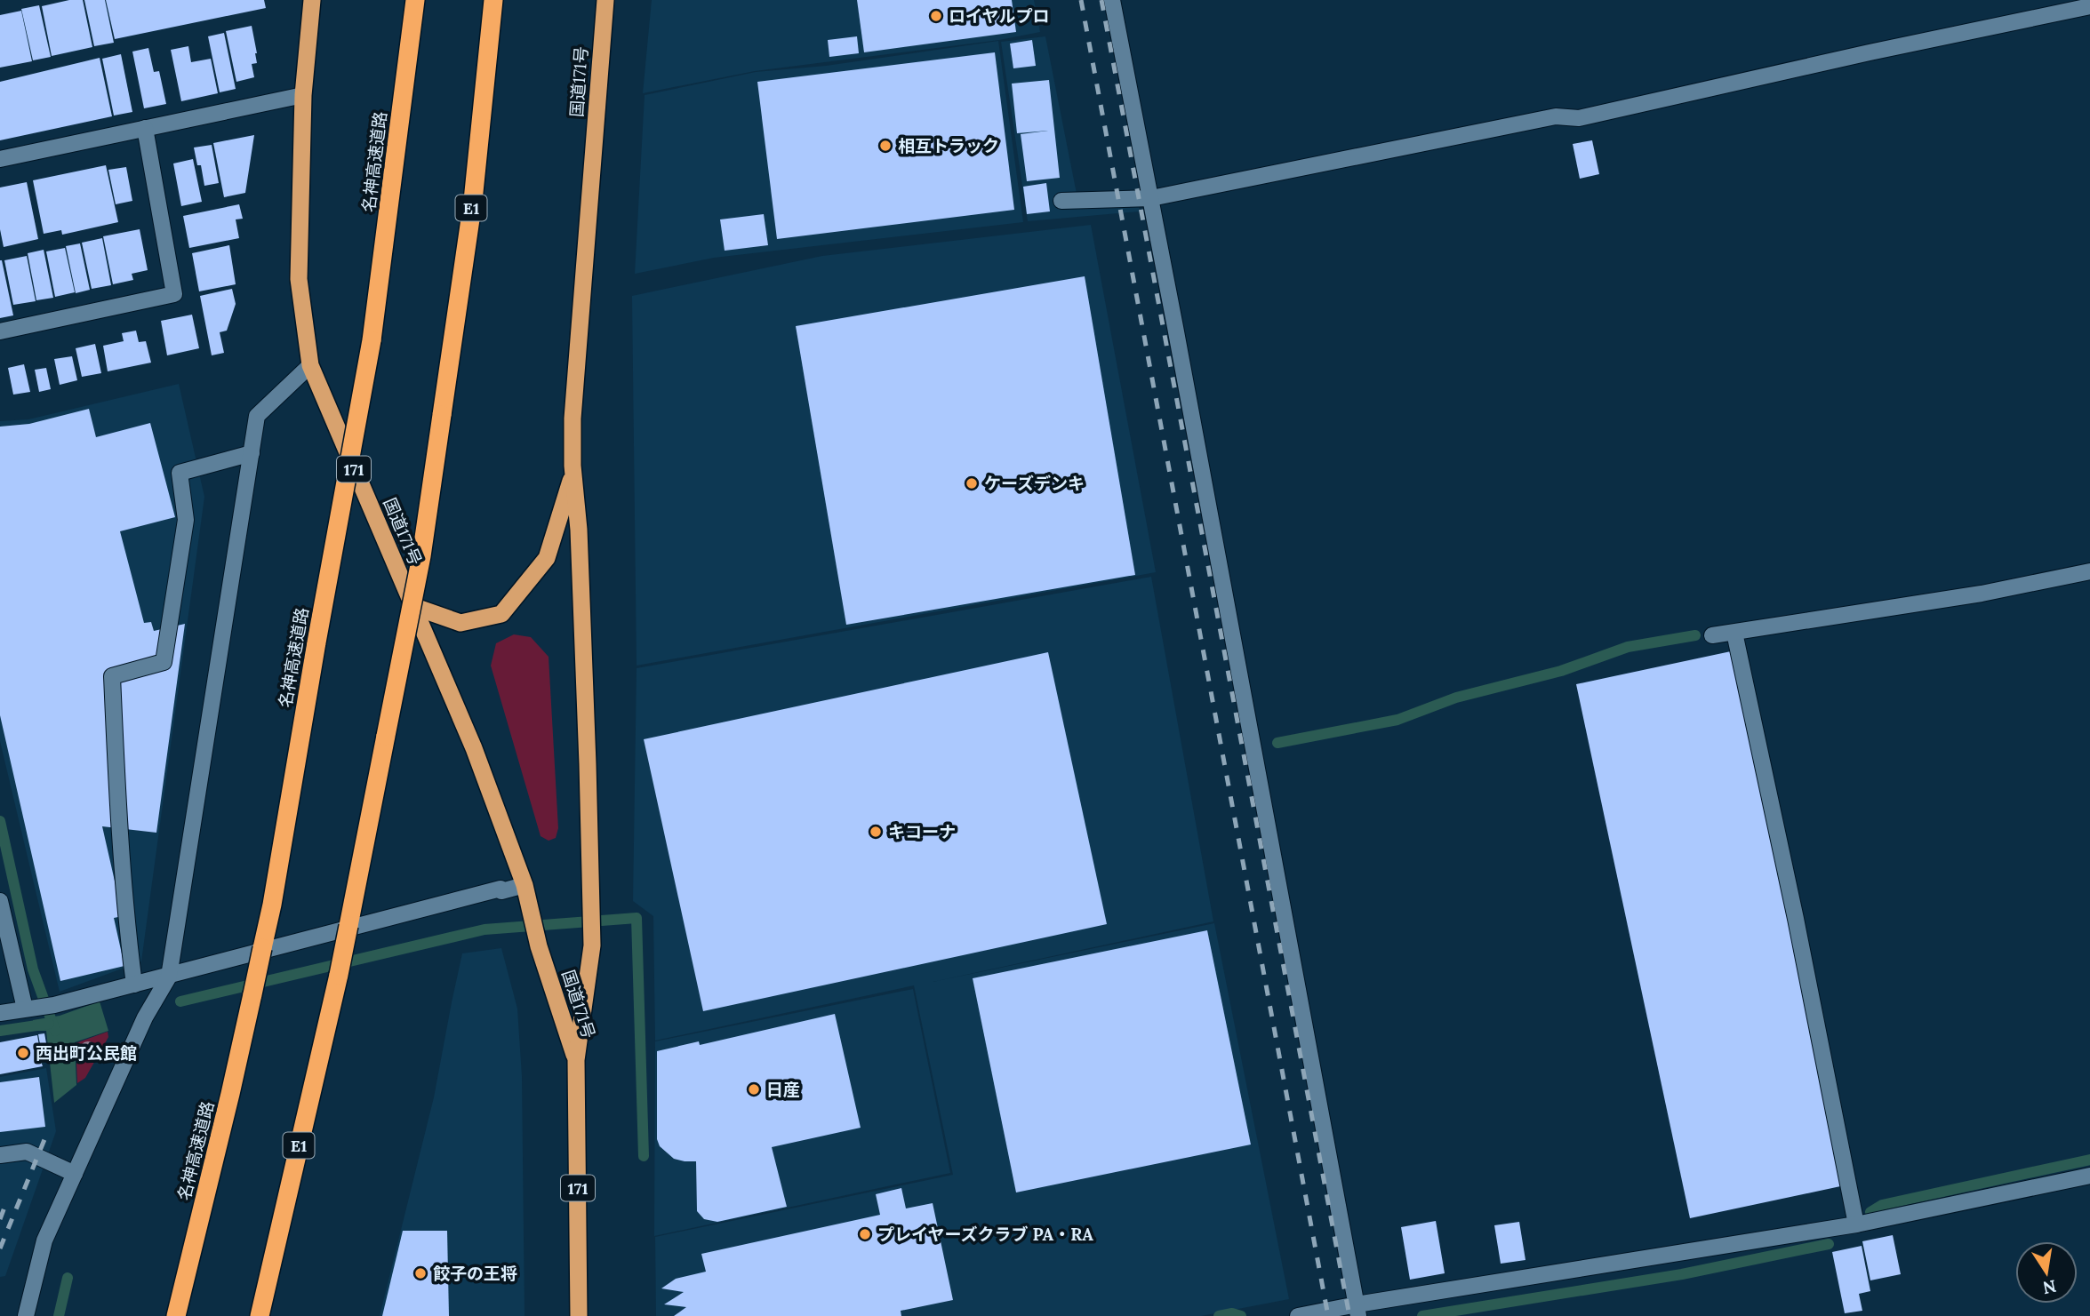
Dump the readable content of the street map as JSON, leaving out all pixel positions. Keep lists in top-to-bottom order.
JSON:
{
  "streets": {
    "highway": [
      "国道171号",
      "名神高速道路",
      "E1",
      "171"
    ]
  },
  "places": [
    "ロイヤルプロ",
    "相互トラック",
    "ケーズデンキ",
    "キコーナ",
    "西出町公民館",
    "日産",
    "プレイヤーズクラブ PA・RA",
    "餃子の王将"
  ],
  "north": "bottom"
}
